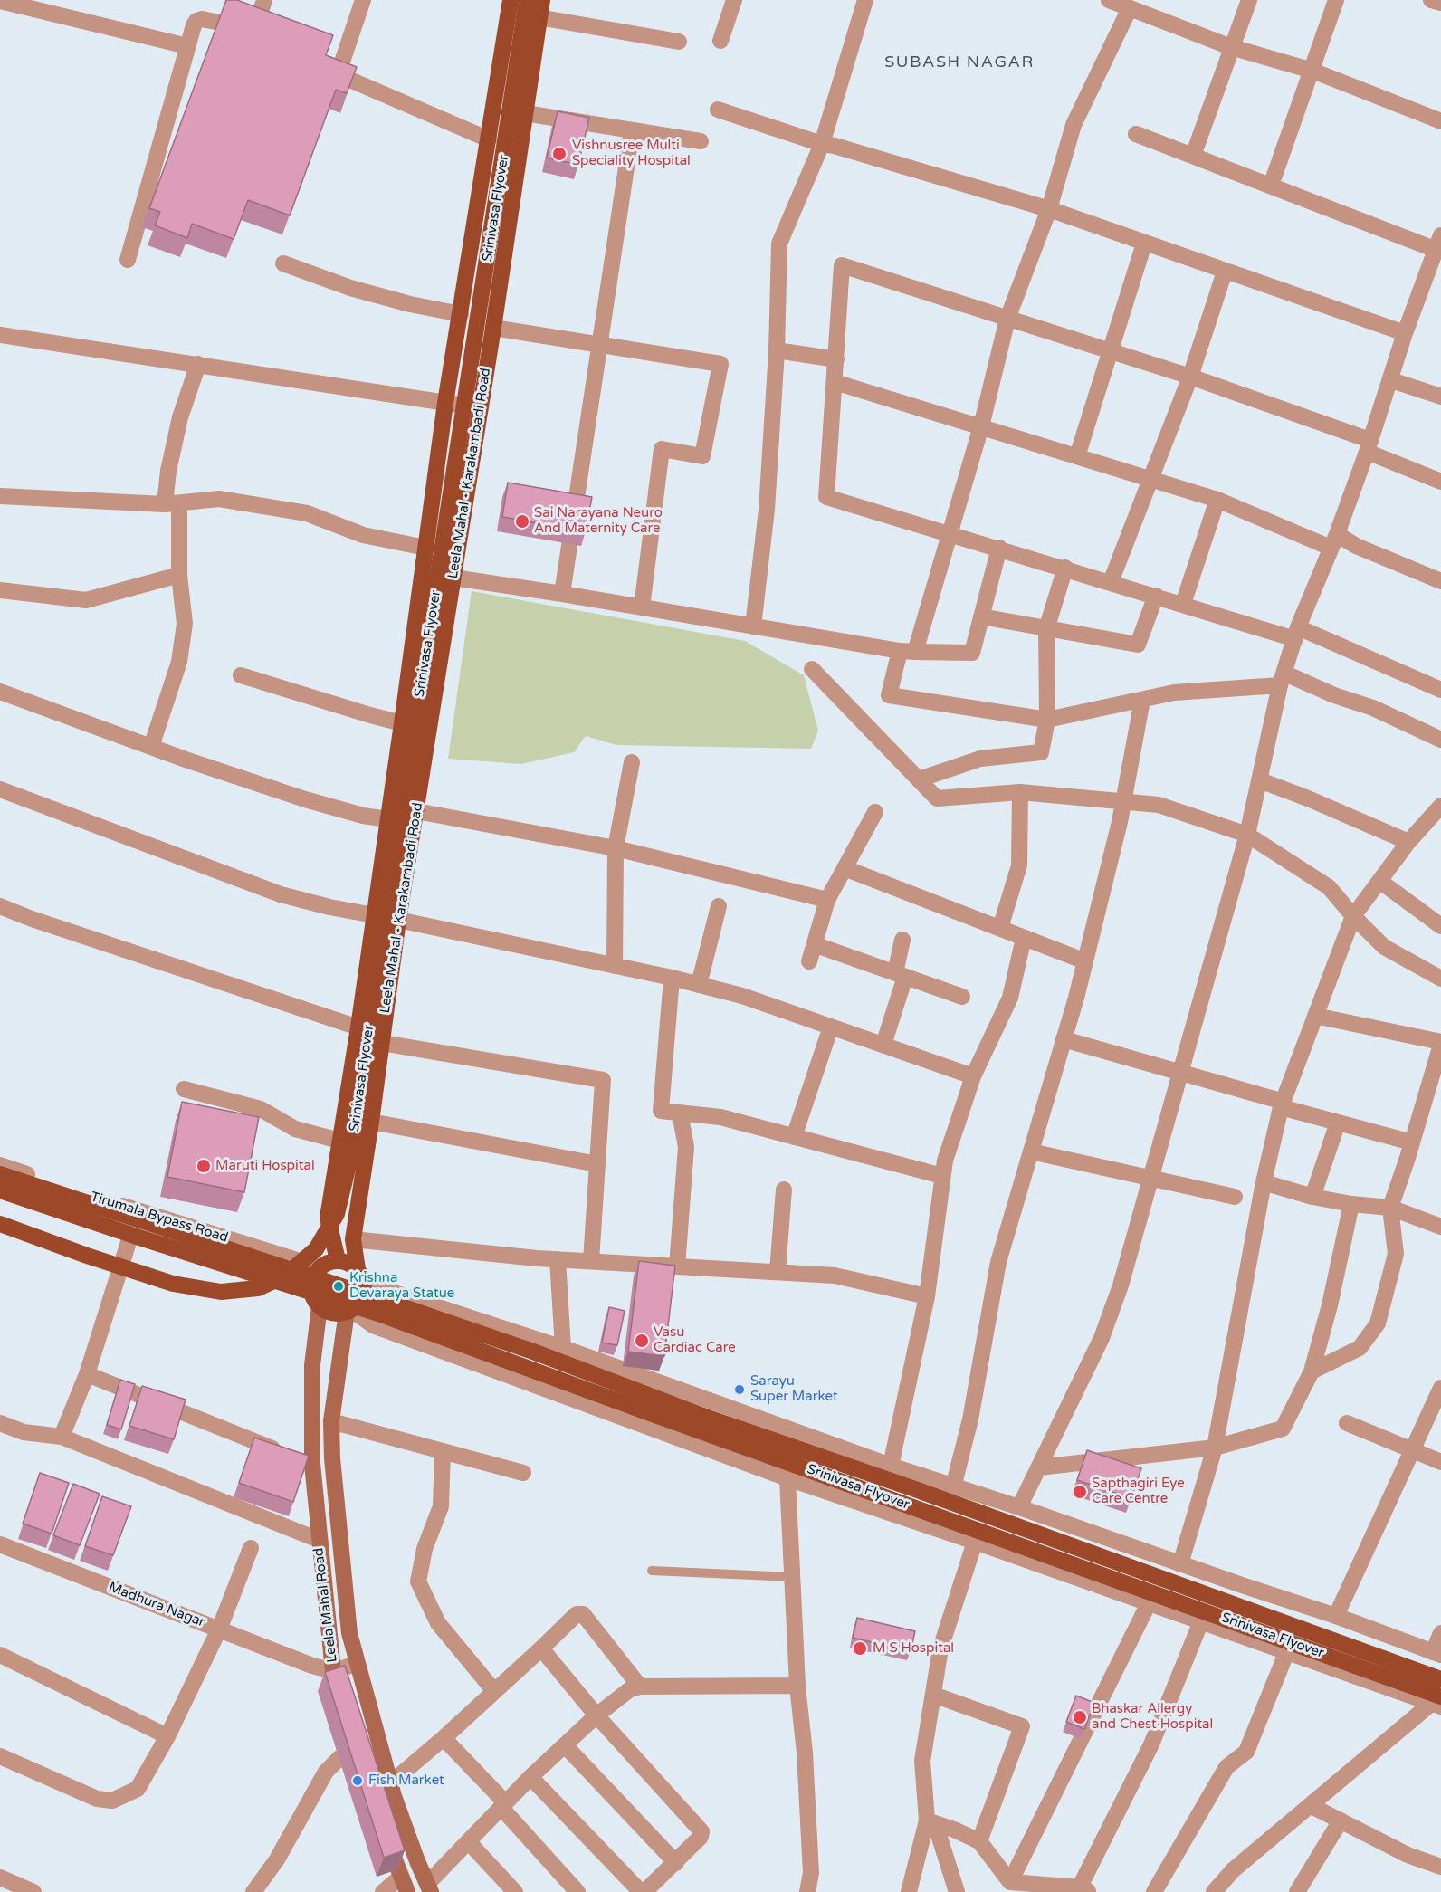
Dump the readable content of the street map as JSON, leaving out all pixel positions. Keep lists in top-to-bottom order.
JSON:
{
  "streets": {
    "main road": ["Srinivasa Flyover", "Leela Mahal - Karakambadi Road", "Leela Mahal Road"],
    "street": ["Tirumala Bypass Road", "Madhura Nagar"]
  },
  "crossings": [
    ["Leela Mahal - Karakambadi Road", "Tirumala Bypass Road"],
    ["Leela Mahal - Karakambadi Road", "Leela Mahal Road"],
    ["Tirumala Bypass Road", "Leela Mahal Road"],
    ["Madhura Nagar", "Leela Mahal Road"]
  ],
  "districts": ["SUBASH NAGAR"],
  "places": [
    "Vishnusree Multi Speciality Hospital",
    "Sai Narayana Neuro And Maternity Care",
    "Maruti Hospital",
    "Krishna Devaraya Statue",
    "Vasu Cardiac Care",
    "Sarayu Super Market",
    "Sapthagiri Eye Care Centre",
    "M S Hospital",
    "Bhaskar Allergy and Chest Hospital",
    "Fish Market"
  ]
}
